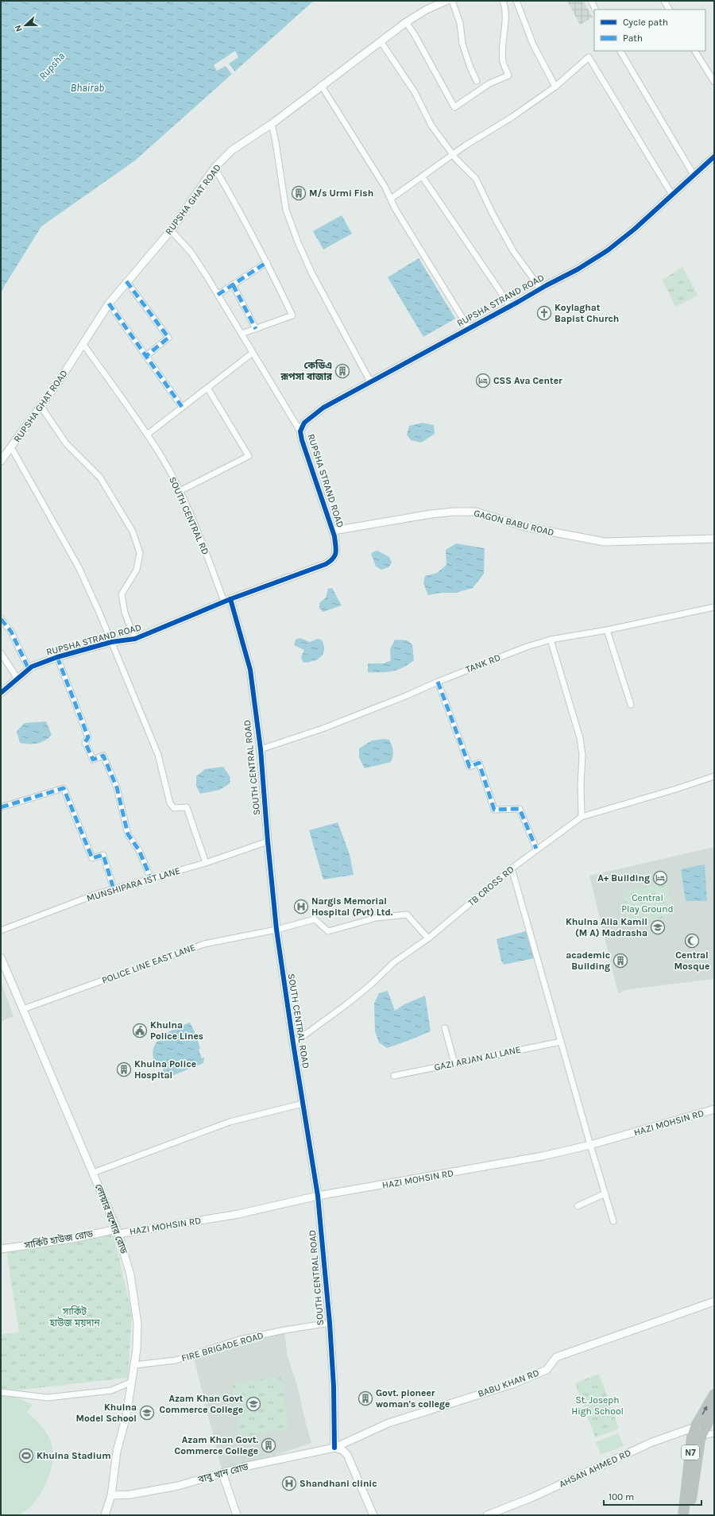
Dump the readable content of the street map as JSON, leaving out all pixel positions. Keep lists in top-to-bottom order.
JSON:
{
  "streets": {
    "highway": ["N7"],
    "street": [
      "RUPSHA GHAT ROAD",
      "RUPSHA STRAND ROAD",
      "SOUTH CENTRAL RD",
      "GAGON BABU ROAD",
      "TANK RD",
      "SOUTH CENTRAL ROAD",
      "MUNSHIPARA 1ST LANE",
      "TB CROSS RD",
      "POLICE LINE EAST LANE",
      "GAZI ARJAN ALI LANE",
      "HAZI MOHSIN RD",
      "লোয়ার যশোর রোড",
      "সার্কিট হাউজ রোড",
      "FIRE BRIGADE ROAD",
      "BABU KHAN RD",
      "AHSAN AHMED RD",
      "বাবু খান রোড"
    ]
  },
  "crossings": [
    ["RUPSHA GHAT ROAD", "SOUTH CENTRAL RD"],
    ["RUPSHA STRAND ROAD", "SOUTH CENTRAL RD"],
    ["RUPSHA STRAND ROAD", "GAGON BABU ROAD"],
    ["RUPSHA STRAND ROAD", "SOUTH CENTRAL ROAD"],
    ["SOUTH CENTRAL RD", "SOUTH CENTRAL ROAD"],
    ["TANK RD", "SOUTH CENTRAL ROAD"],
    ["SOUTH CENTRAL ROAD", "MUNSHIPARA 1ST LANE"],
    ["SOUTH CENTRAL ROAD", "TB CROSS RD"],
    ["SOUTH CENTRAL ROAD", "POLICE LINE EAST LANE"],
    ["SOUTH CENTRAL ROAD", "HAZI MOHSIN RD"],
    ["SOUTH CENTRAL ROAD", "FIRE BRIGADE ROAD"],
    ["SOUTH CENTRAL ROAD", "BABU KHAN RD"],
    ["SOUTH CENTRAL ROAD", "বাবু খান রোড"],
    ["TB CROSS RD", "POLICE LINE EAST LANE"],
    ["POLICE LINE EAST LANE", "লোয়ার যশোর রোড"],
    ["HAZI MOHSIN RD", "লোয়ার যশোর রোড"],
    ["HAZI MOHSIN RD", "সার্কিট হাউজ রোড"],
    ["লোয়ার যশোর রোড", "সার্কিট হাউজ রোড"],
    ["লোয়ার যশোর রোড", "FIRE BRIGADE ROAD"],
    ["লোয়ার যশোর রোড", "বাবু খান রোড"],
    ["BABU KHAN RD", "বাবু খান রোড"],
    ["N7", "AHSAN AHMED RD"]
  ],
  "water": ["Rupsha", "Bhairab"],
  "parks": ["Central Play Ground", "সার্কিট হাউজ ময়দান", "St. Joseph High School"],
  "places": {
    "building": [
      "M/s Urmi Fish",
      "কেডিএ রূপসা বাজার",
      "academic Building",
      "Khulna Police Hospital",
      "Govt. pioneer woman's college",
      "Azam Khan Govt. Commerce College"
    ],
    "church": ["Koylaghat Bapist Church"],
    "hotel": ["CSS Ava Center", "A+ Building"],
    "hospital": ["Nargis Memorial Hospital (Pvt) Ltd.", "Shandhani clinic"],
    "school or university": ["Khulna Alia Kamil (M A) Madrasha", "Azam Khan Govt Commerce College", "Khulna Model School"],
    "mosque": ["Central Mosque"],
    "public building": ["Khulna Police Lines"],
    "sports": ["Khulna Stadium"]
  },
  "legend": ["Cycle path", "Path"],
  "scale_bar": "100 m",
  "north": "left"
}
